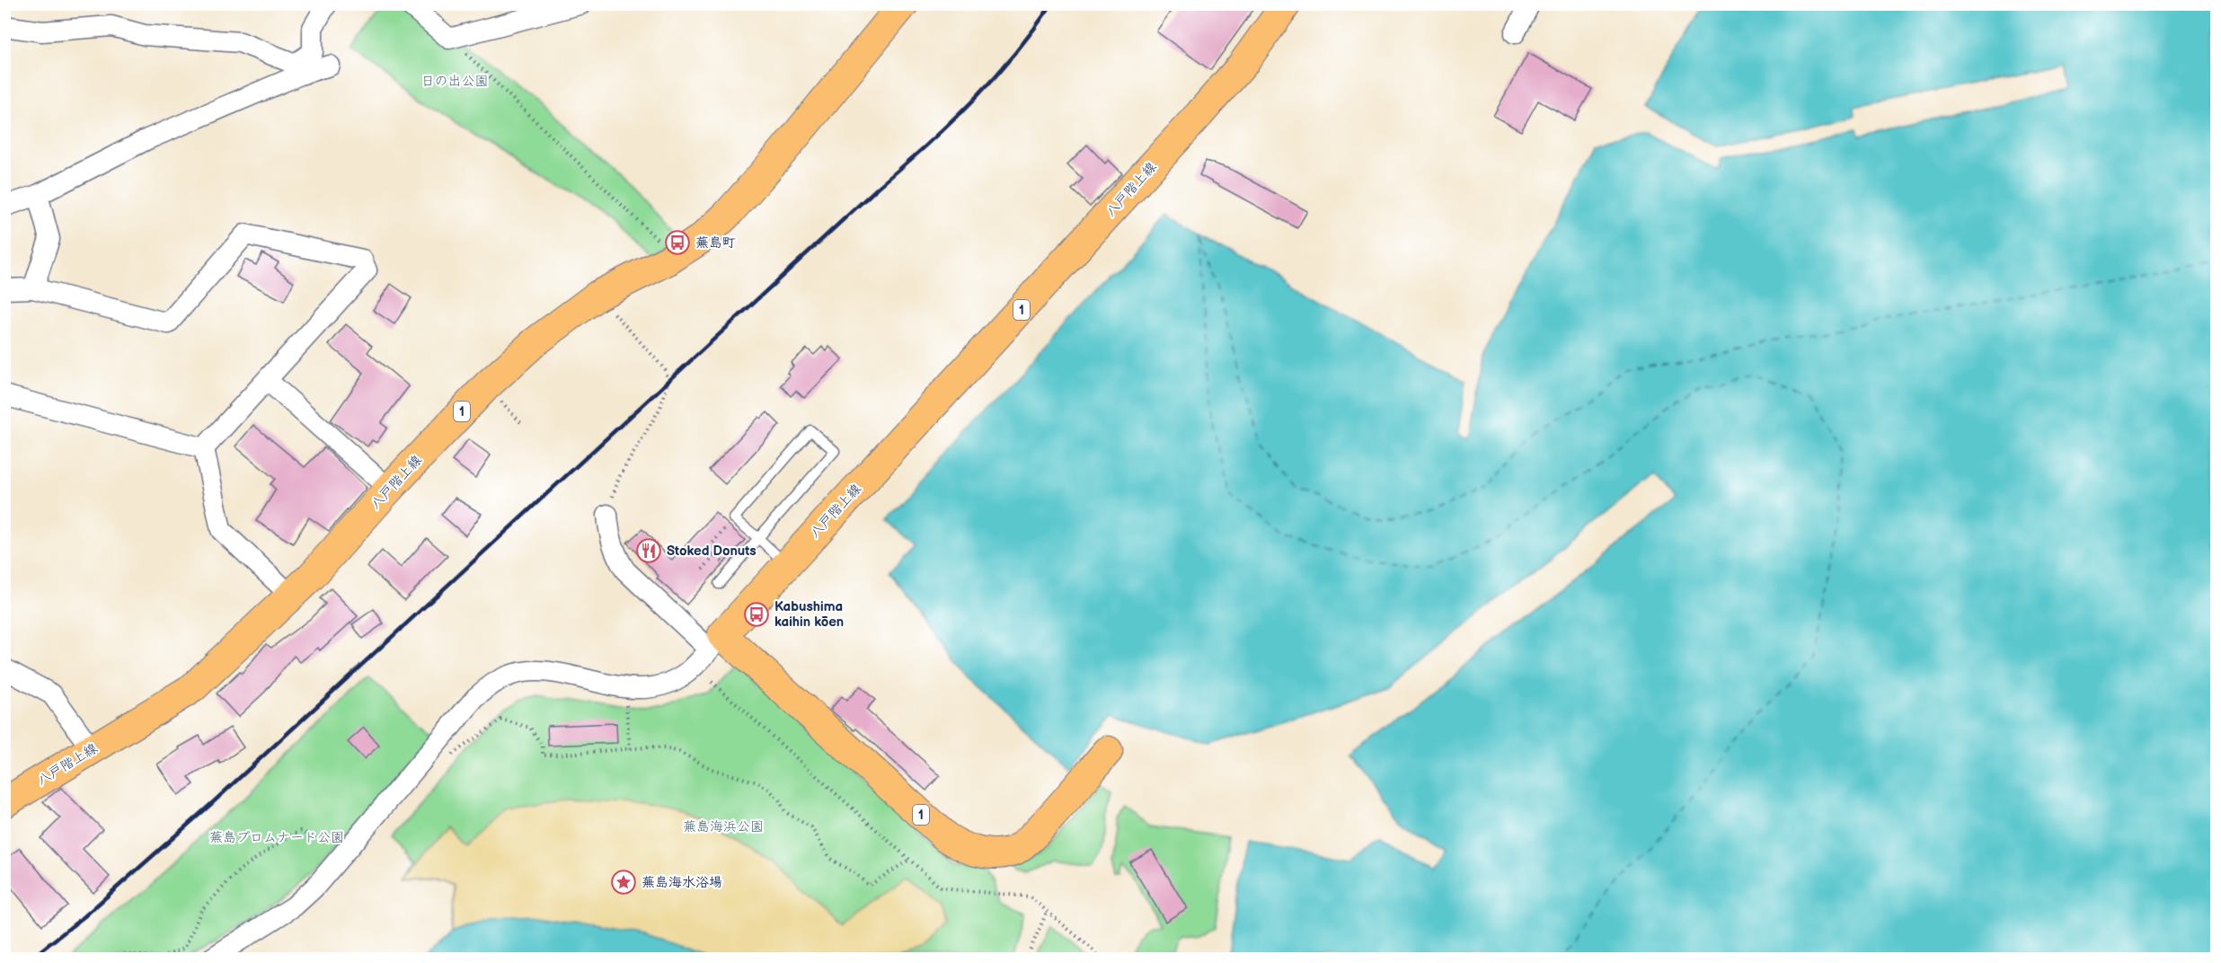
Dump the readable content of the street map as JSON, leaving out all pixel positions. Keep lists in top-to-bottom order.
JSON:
{
  "streets": {
    "main road": ["八戸階上線", "1"]
  },
  "crossings": [
    ["八戸階上線", "1"]
  ],
  "parks": ["日の出公園", "蕪島海浜公園", "蕪島プロムナード公園"],
  "places": {
    "bus stop": ["蕪島町", "Kabushima kaihin kōen"],
    "restaurant": ["Stoked Donuts"],
    "place": ["蕪島海水浴場"]
  }
}
